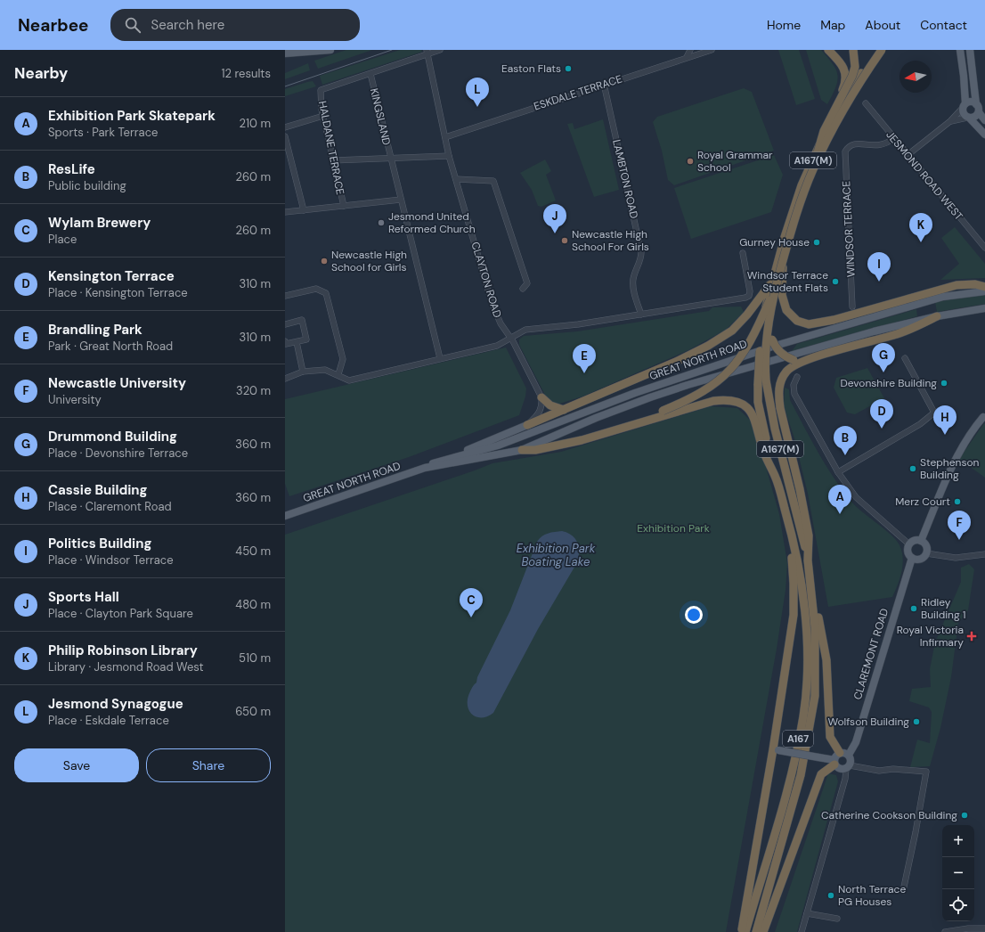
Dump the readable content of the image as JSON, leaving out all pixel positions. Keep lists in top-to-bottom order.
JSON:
{
  "streets": {
    "highway": ["A167(M)", "A167"],
    "main road": ["GREAT NORTH ROAD", "CLAREMONT ROAD"],
    "street": [
      "ESKDALE TERRACE",
      "KINGSLAND",
      "HALDANE TERRACE",
      "JESMOND ROAD WEST",
      "LAMBTON ROAD",
      "WINDSOR TERRACE",
      "CLAYTON ROAD"
    ]
  },
  "crossings": [
    ["ESKDALE TERRACE", "LAMBTON ROAD"],
    ["ESKDALE TERRACE", "CLAYTON ROAD"],
    ["KINGSLAND", "HALDANE TERRACE"],
    ["A167(M)", "A167"],
    ["JESMOND ROAD WEST", "WINDSOR TERRACE"]
  ],
  "water": ["Exhibition Park Boating Lake"],
  "parks": ["Exhibition Park"],
  "places": {
    "other": [
      "Easton Flats",
      "Royal Grammar School",
      "Jesmond United Reformed Church",
      "Newcastle High School For Girls",
      "Gurney House",
      "Newcastle High School for Girls",
      "Windsor Terrace Student Flats",
      "Devonshire Building",
      "Stephenson Building",
      "Merz Court",
      "Ridley Building 1",
      "Wolfson Building",
      "Catherine Cookson Building",
      "North Terrace PG Houses"
    ],
    "health": ["Royal Victoria Infirmary"]
  },
  "north": "left",
  "page": {
    "header": "Nearbee",
    "search": "Search here",
    "nav": [
      "Home",
      "Map",
      "About",
      "Contact"
    ],
    "heading": ["Nearby", "12 results"],
    "pins": [
      "L",
      "J",
      "K",
      "I",
      "G",
      "E",
      "D",
      "H",
      "B",
      "A",
      "F",
      "C"
    ],
    "list": [
      {
        "mark": "A",
        "name": "Exhibition Park Skatepark",
        "note": "Sports · Park Terrace",
        "value": "210 m"
      },
      {
        "mark": "B",
        "name": "ResLife",
        "note": "Public building",
        "value": "260 m"
      },
      {
        "mark": "C",
        "name": "Wylam Brewery",
        "note": "Place",
        "value": "260 m"
      },
      {
        "mark": "D",
        "name": "Kensington Terrace",
        "note": "Place · Kensington Terrace",
        "value": "310 m"
      },
      {
        "mark": "E",
        "name": "Brandling Park",
        "note": "Park · Great North Road",
        "value": "310 m"
      },
      {
        "mark": "F",
        "name": "Newcastle University",
        "note": "University",
        "value": "320 m"
      },
      {
        "mark": "G",
        "name": "Drummond Building",
        "note": "Place · Devonshire Terrace",
        "value": "360 m"
      },
      {
        "mark": "H",
        "name": "Cassie Building",
        "note": "Place · Claremont Road",
        "value": "360 m"
      },
      {
        "mark": "I",
        "name": "Politics Building",
        "note": "Place · Windsor Terrace",
        "value": "450 m"
      },
      {
        "mark": "J",
        "name": "Sports Hall",
        "note": "Place · Clayton Park Square",
        "value": "480 m"
      },
      {
        "mark": "K",
        "name": "Philip Robinson Library",
        "note": "Library · Jesmond Road West",
        "value": "510 m"
      },
      {
        "mark": "L",
        "name": "Jesmond Synagogue",
        "note": "Place · Eskdale Terrace",
        "value": "650 m"
      }
    ],
    "buttons": ["Save", "Share"],
    "map_buttons": ["+", "−"]
  }
}
